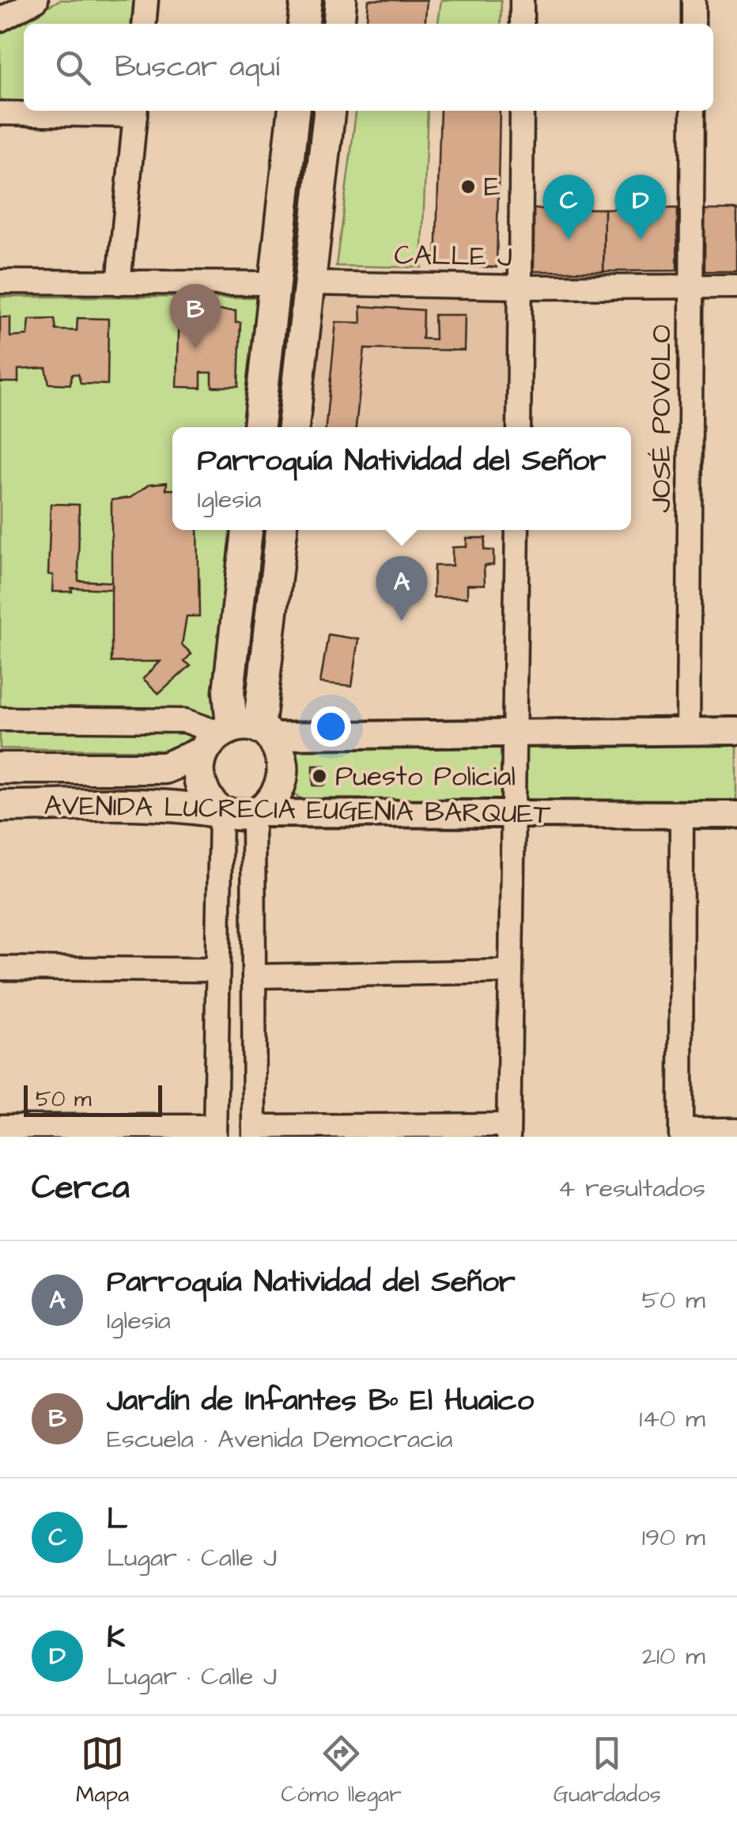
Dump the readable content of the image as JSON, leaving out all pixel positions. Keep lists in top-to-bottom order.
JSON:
{
  "streets": {
    "main road": ["AVENIDA LUCRECIA EUGENIA BARQUET"],
    "street": ["CALLE J", "JOSÉ POVOLO"]
  },
  "crossings": [
    ["CALLE J", "JOSÉ POVOLO"],
    ["JOSÉ POVOLO", "AVENIDA LUCRECIA EUGENIA BARQUET"]
  ],
  "places": ["E", "Puesto Policial"],
  "scale_bar": "50 m",
  "page": {
    "search": "Buscar aquí",
    "pins": [
      "C",
      "D",
      "B",
      "A"
    ],
    "popup": ["Parroquía Natividad del Señor", "Iglesia"],
    "scale": "50 m",
    "heading": ["Cerca", "4 resultados"],
    "list": [
      {
        "mark": "A",
        "name": "Parroquía Natividad del Señor",
        "note": "Iglesia",
        "value": "50 m"
      },
      {
        "mark": "B",
        "name": "Jardín de Infantes Bº El Huaico",
        "note": "Escuela · Avenida Democracia",
        "value": "140 m"
      },
      {
        "mark": "C",
        "name": "L",
        "note": "Lugar · Calle J",
        "value": "190 m"
      },
      {
        "mark": "D",
        "name": "K",
        "note": "Lugar · Calle J",
        "value": "210 m"
      }
    ],
    "nav": ["Mapa", "Cómo llegar", "Guardados"]
  }
}
